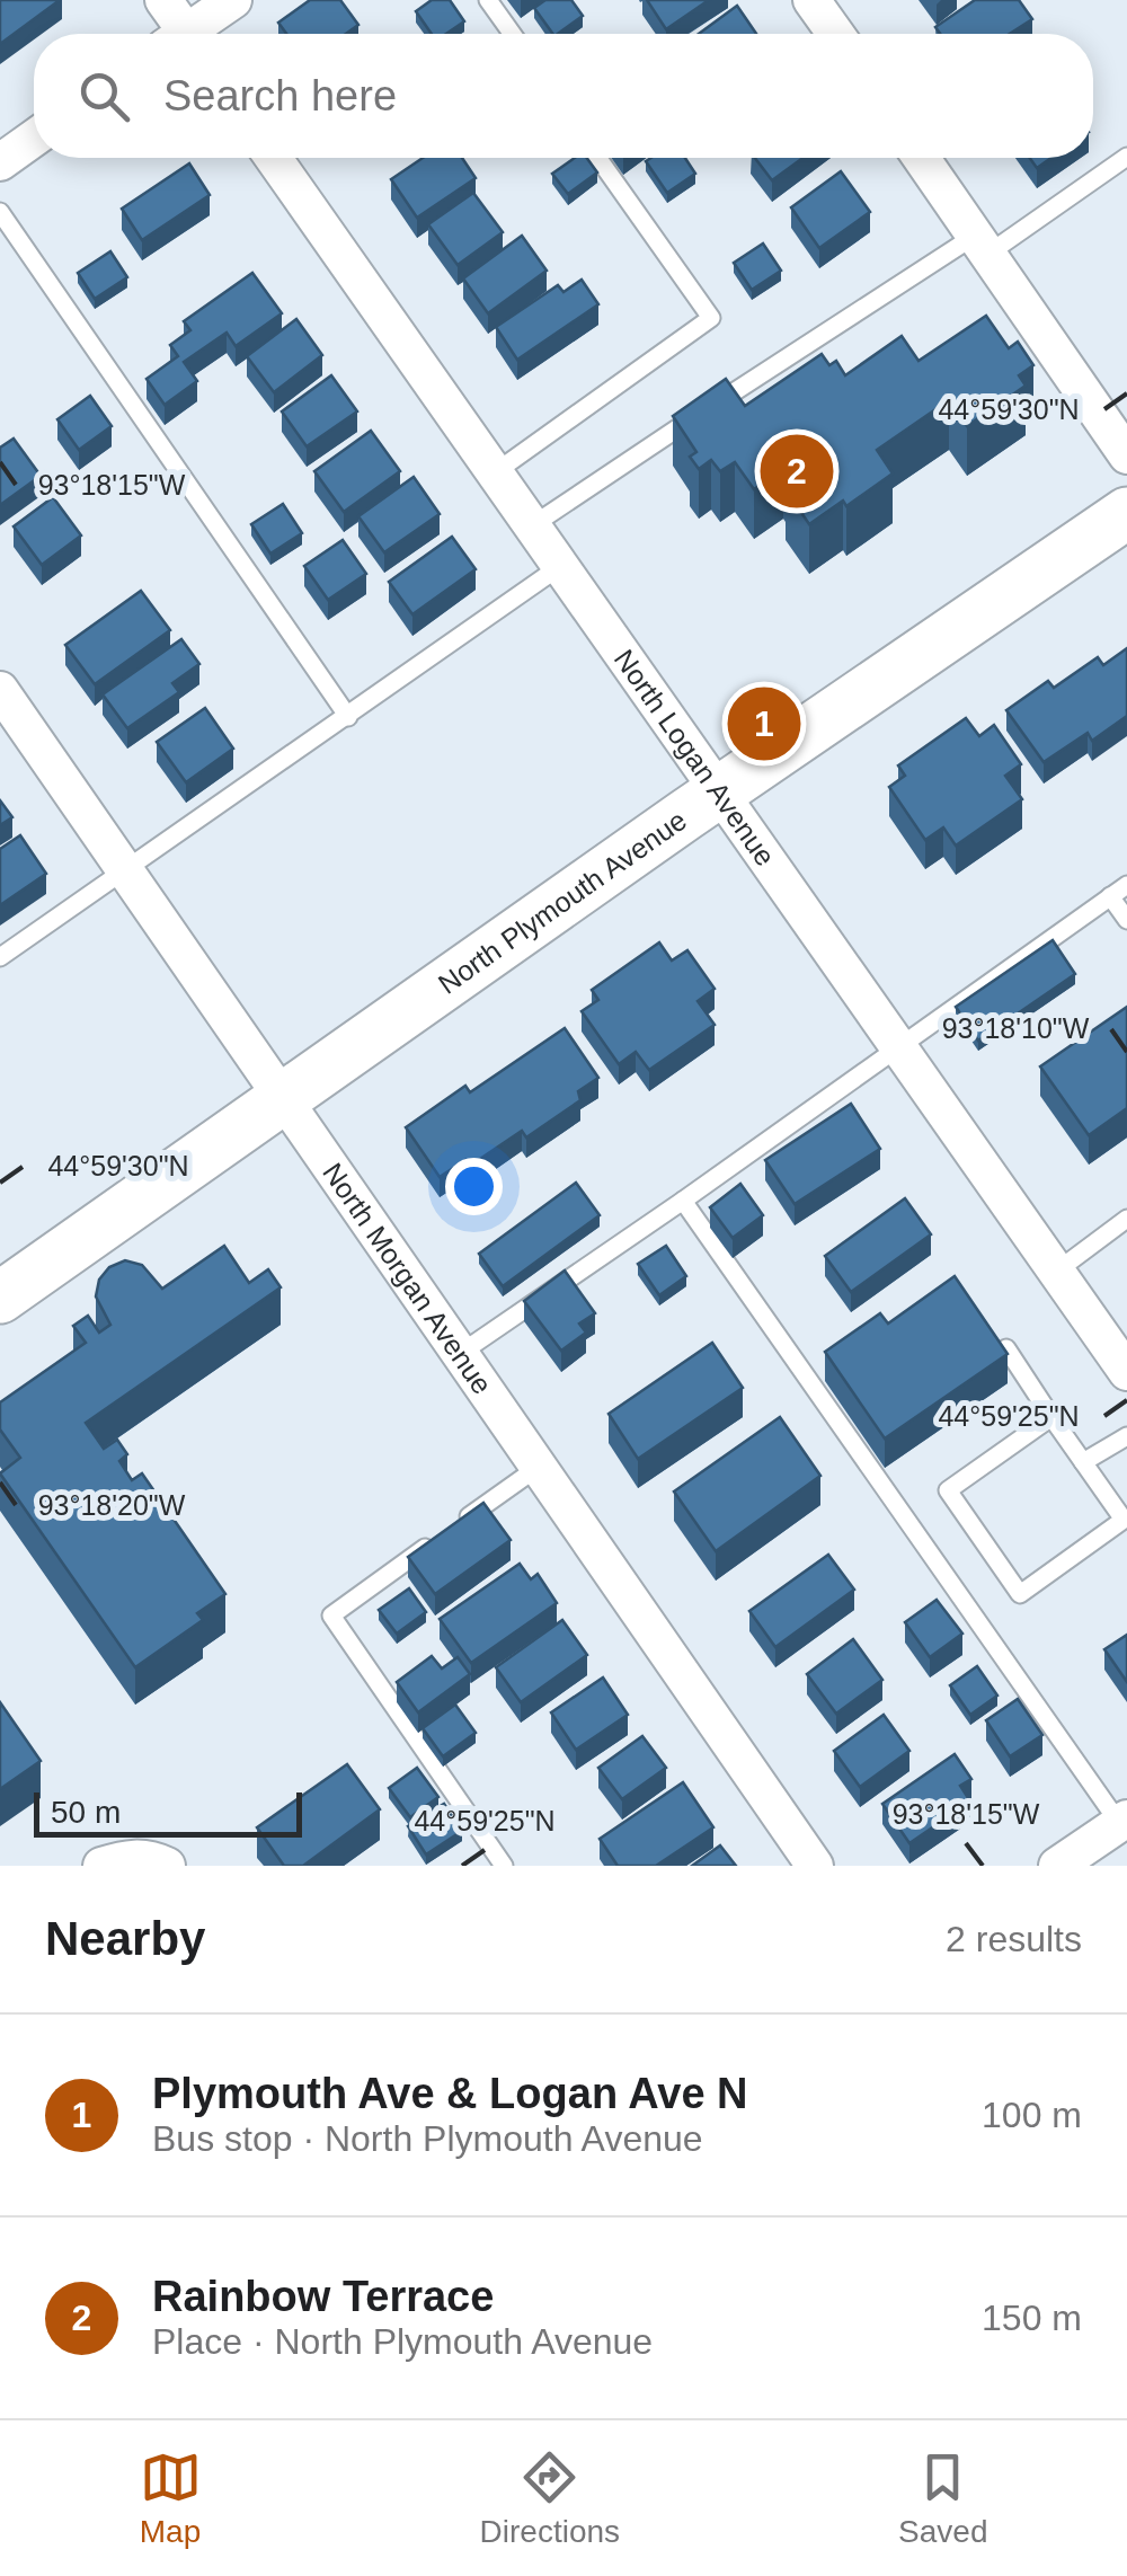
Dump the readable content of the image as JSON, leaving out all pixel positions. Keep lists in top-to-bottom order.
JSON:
{
  "streets": {
    "main road": ["North Plymouth Avenue"],
    "street": ["North Logan Avenue", "North Morgan Avenue"]
  },
  "crossings": [
    ["North Logan Avenue", "North Plymouth Avenue"],
    ["North Plymouth Avenue", "North Morgan Avenue"]
  ],
  "scale_bar": "50 m",
  "page": {
    "search": "Search here",
    "pins": ["2", "1"],
    "scale": "50 m",
    "heading": ["Nearby", "2 results"],
    "list": [
      {
        "mark": "1",
        "name": "Plymouth Ave & Logan Ave N",
        "note": "Bus stop · North Plymouth Avenue",
        "value": "100 m"
      },
      {
        "mark": "2",
        "name": "Rainbow Terrace",
        "note": "Place · North Plymouth Avenue",
        "value": "150 m"
      }
    ],
    "nav": ["Map", "Directions", "Saved"]
  },
  "coordinates": [
    "44°59'30\"N",
    "93°18'15\"W",
    "93°18'10\"W",
    "44°59'25\"N",
    "93°18'20\"W"
  ]
}
